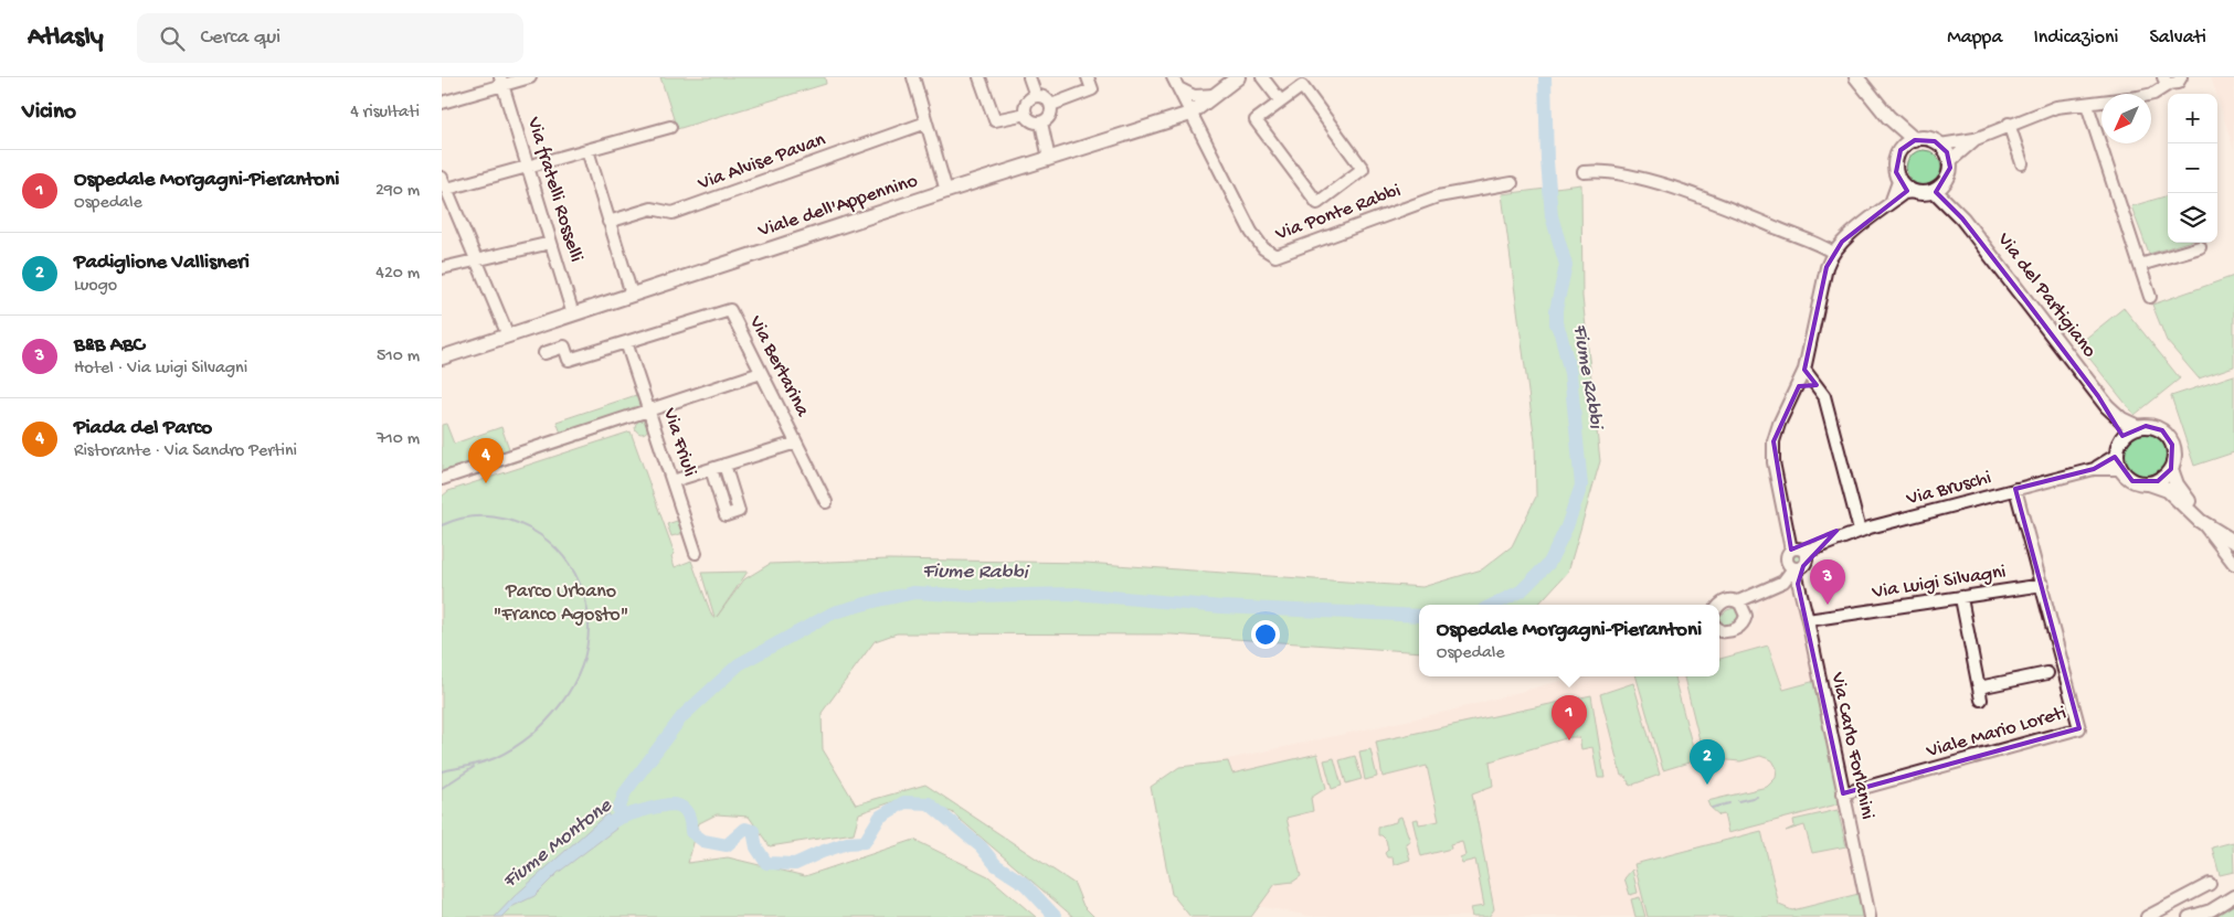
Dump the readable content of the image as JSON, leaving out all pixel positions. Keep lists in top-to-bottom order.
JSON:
{
  "streets": {
    "main road": ["Viale dell'Appennino", "Via del Partigiano"],
    "street": [
      "Via Alvise Pavan",
      "Via fratelli Rosselli",
      "Via Ponte Rabbi",
      "Via Bertarina",
      "Via Friuli",
      "Via Bruschi",
      "Via Luigi Silvagni",
      "Viale Mario Loreti",
      "Via Carlo Forlanini"
    ]
  },
  "crossings": [
    ["Via fratelli Rosselli", "Viale dell'Appennino"],
    ["Viale dell'Appennino", "Via Ponte Rabbi"],
    ["Via del Partigiano", "Via Bruschi"],
    ["Via Bertarina", "Via Friuli"],
    ["Via Bruschi", "Viale Mario Loreti"],
    ["Via Bruschi", "Via Carlo Forlanini"],
    ["Via Luigi Silvagni", "Viale Mario Loreti"],
    ["Via Luigi Silvagni", "Via Carlo Forlanini"],
    ["Viale Mario Loreti", "Via Carlo Forlanini"]
  ],
  "water": ["Fiume Rabbi", "Fiume Montone"],
  "parks": ["Parco Urbano \"Franco Agosto\""],
  "north": "bottom left",
  "page": {
    "header": "Atlasly",
    "search": "Cerca qui",
    "nav": ["Mappa", "Indicazioni", "Salvati"],
    "heading": ["Vicino", "4 risultati"],
    "map_buttons": ["+", "−"],
    "list": [
      {
        "mark": "1",
        "name": "Ospedale Morgagni-Pierantoni",
        "note": "Ospedale",
        "value": "290 m"
      },
      {
        "mark": "2",
        "name": "Padiglione Vallisneri",
        "note": "Luogo",
        "value": "420 m"
      },
      {
        "mark": "3",
        "name": "B&B ABC",
        "note": "Hotel · Via Luigi Silvagni",
        "value": "510 m"
      },
      {
        "mark": "4",
        "name": "Piada del Parco",
        "note": "Ristorante · Via Sandro Pertini",
        "value": "710 m"
      }
    ],
    "pins": [
      "4",
      "3",
      "1",
      "2"
    ],
    "popup": ["Ospedale Morgagni-Pierantoni", "Ospedale"]
  }
}
